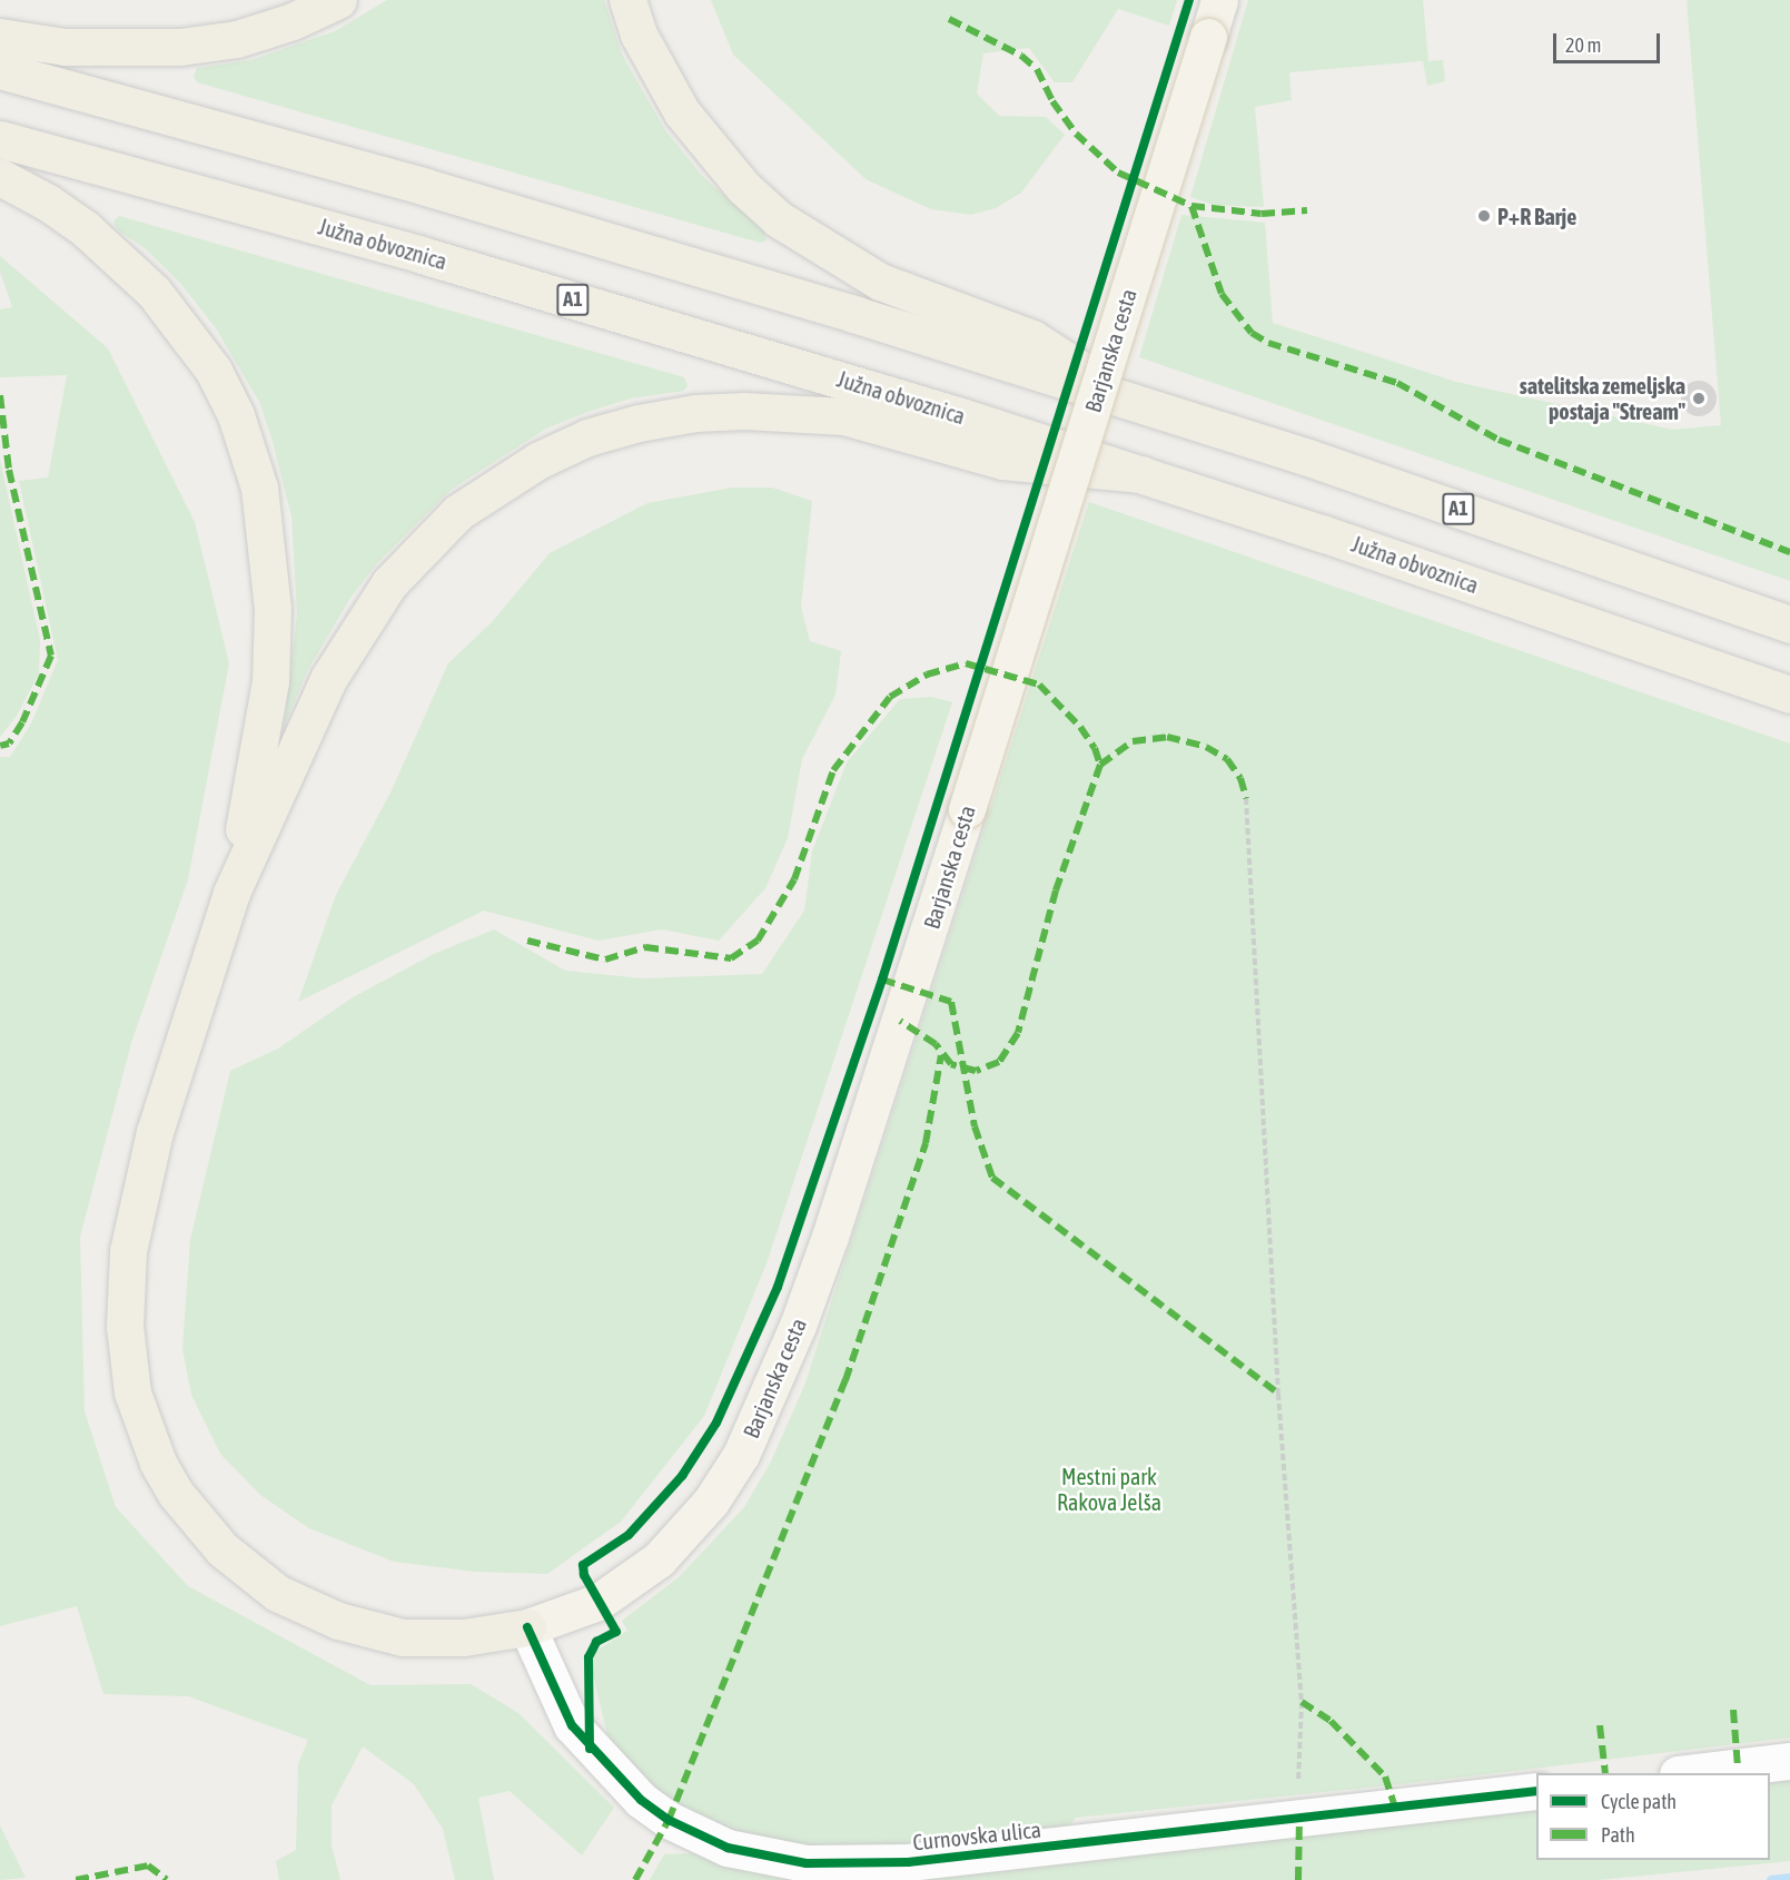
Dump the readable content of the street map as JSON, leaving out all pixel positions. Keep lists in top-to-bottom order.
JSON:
{
  "streets": {
    "highway": ["Južna obvoznica", "A1"],
    "main road": ["Barjanska cesta"],
    "street": ["Curnovska ulica"]
  },
  "crossings": [
    ["Barjanska cesta", "Curnovska ulica"]
  ],
  "parks": ["Mestni park Rakova Jelša"],
  "places": ["P+R Barje", "satelitska zemeljska postaja \"Stream\""],
  "legend": ["Cycle path", "Path"],
  "scale_bar": "20 m"
}
